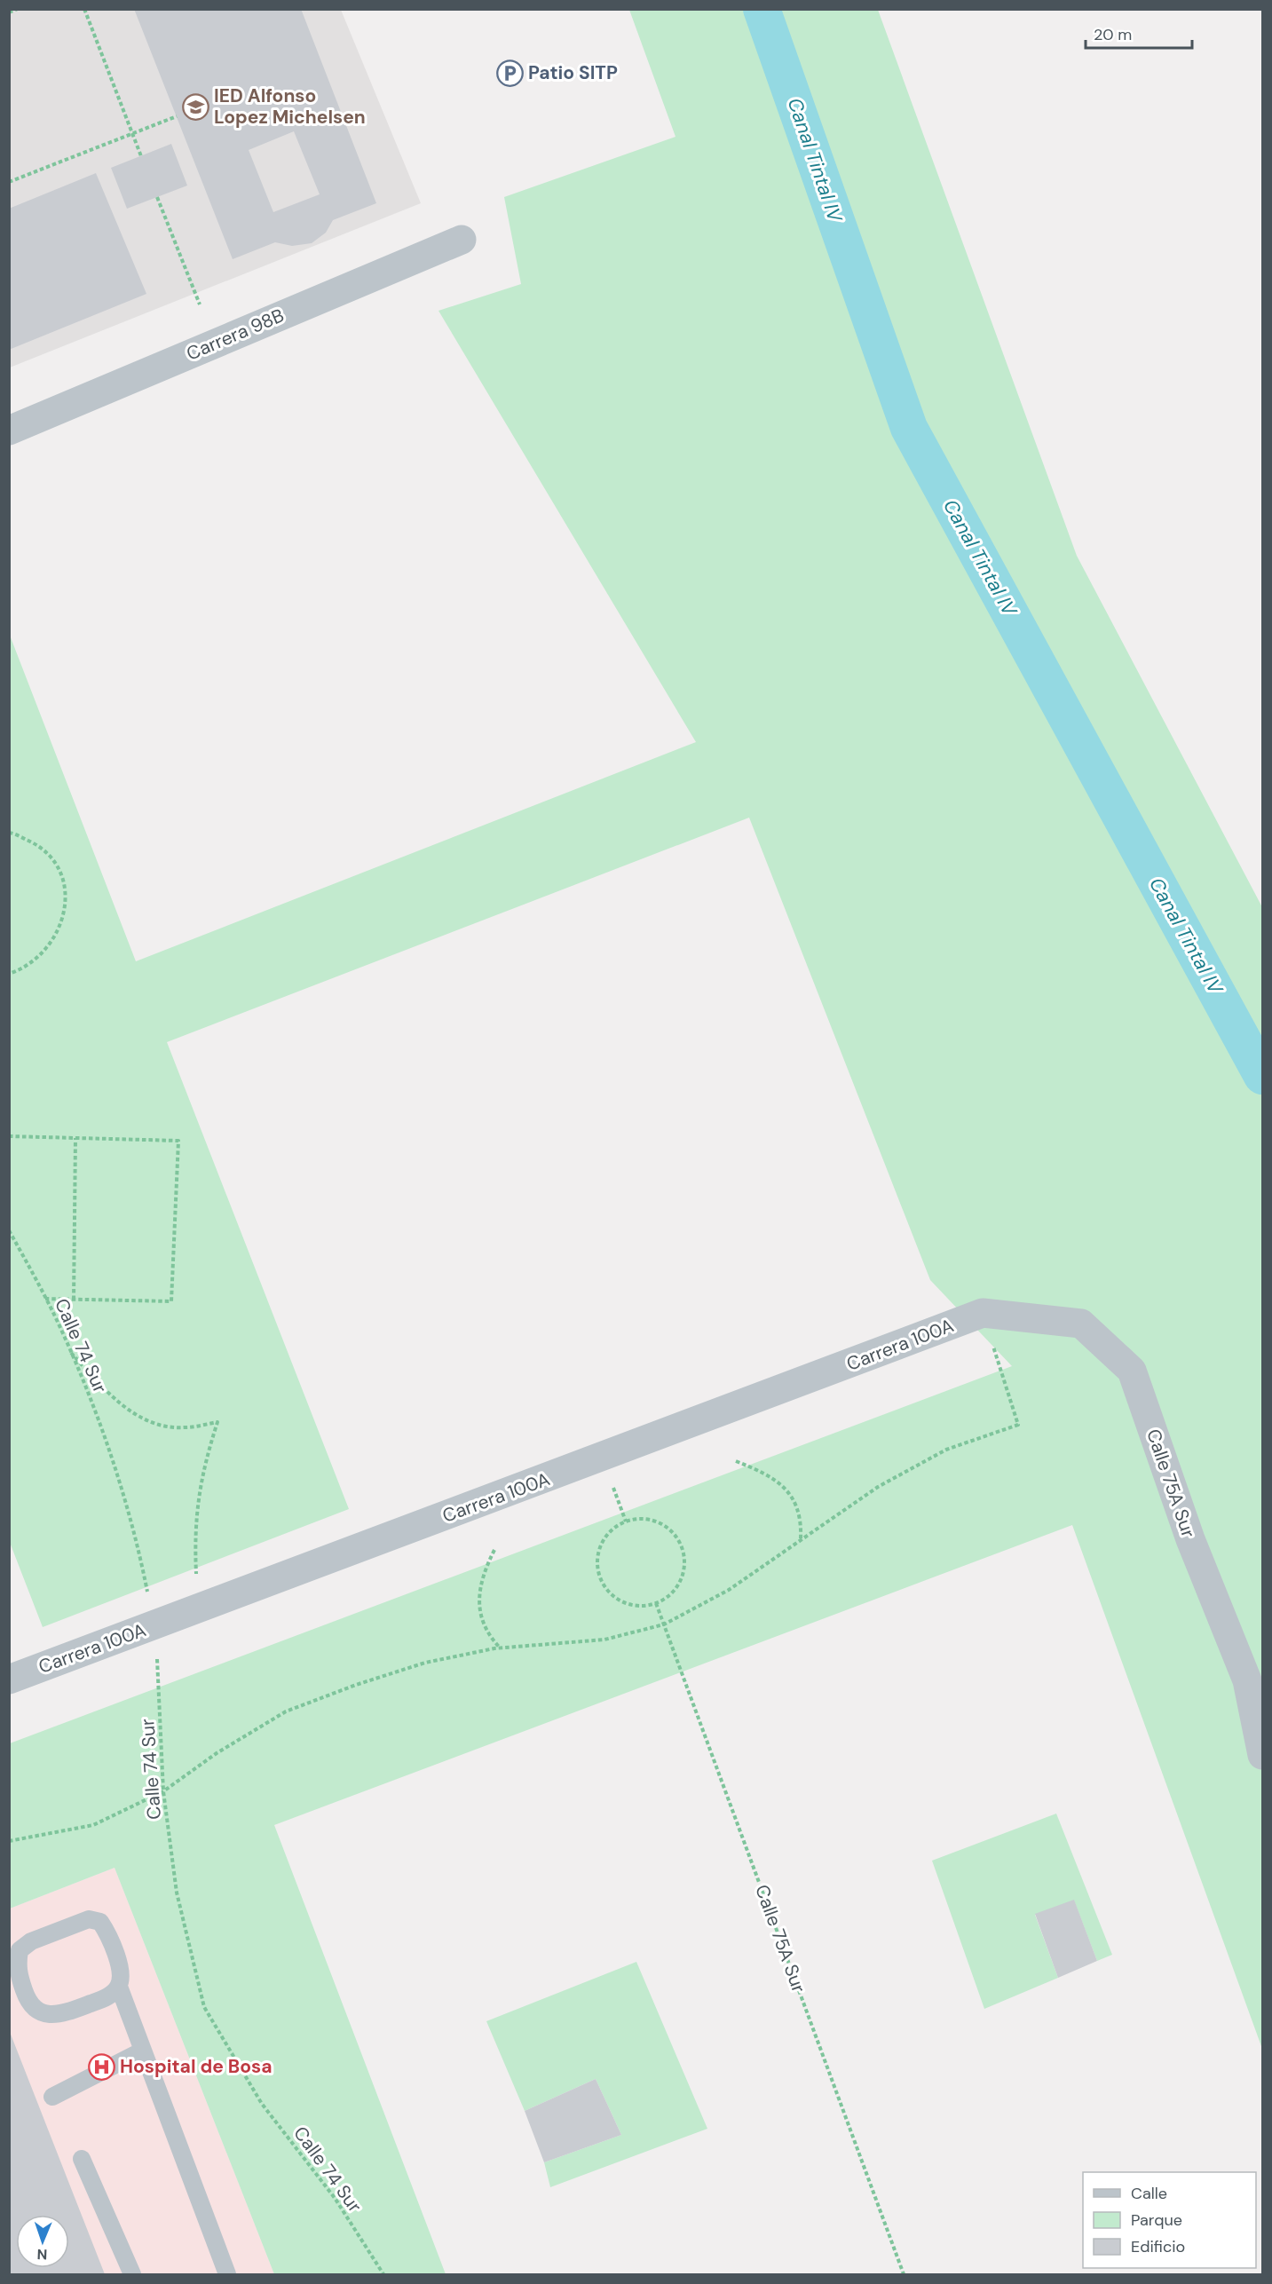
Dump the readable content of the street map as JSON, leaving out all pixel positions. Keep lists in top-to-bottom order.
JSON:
{
  "streets": {
    "street": ["Carrera 98B", "Carrera 100A", "Calle 75A Sur"],
    "path": ["Calle 74 Sur"]
  },
  "crossings": [
    ["Carrera 100A", "Calle 74 Sur"],
    ["Carrera 100A", "Calle 75A Sur"]
  ],
  "water": ["Canal Tintal IV"],
  "places": {
    "parking": ["Patio SITP"],
    "school or university": ["IED Alfonso Lopez Michelsen"],
    "hospital": ["Hospital de Bosa"]
  },
  "legend": ["Calle", "Parque", "Edificio"],
  "scale_bar": "20 m",
  "north": "bottom"
}
